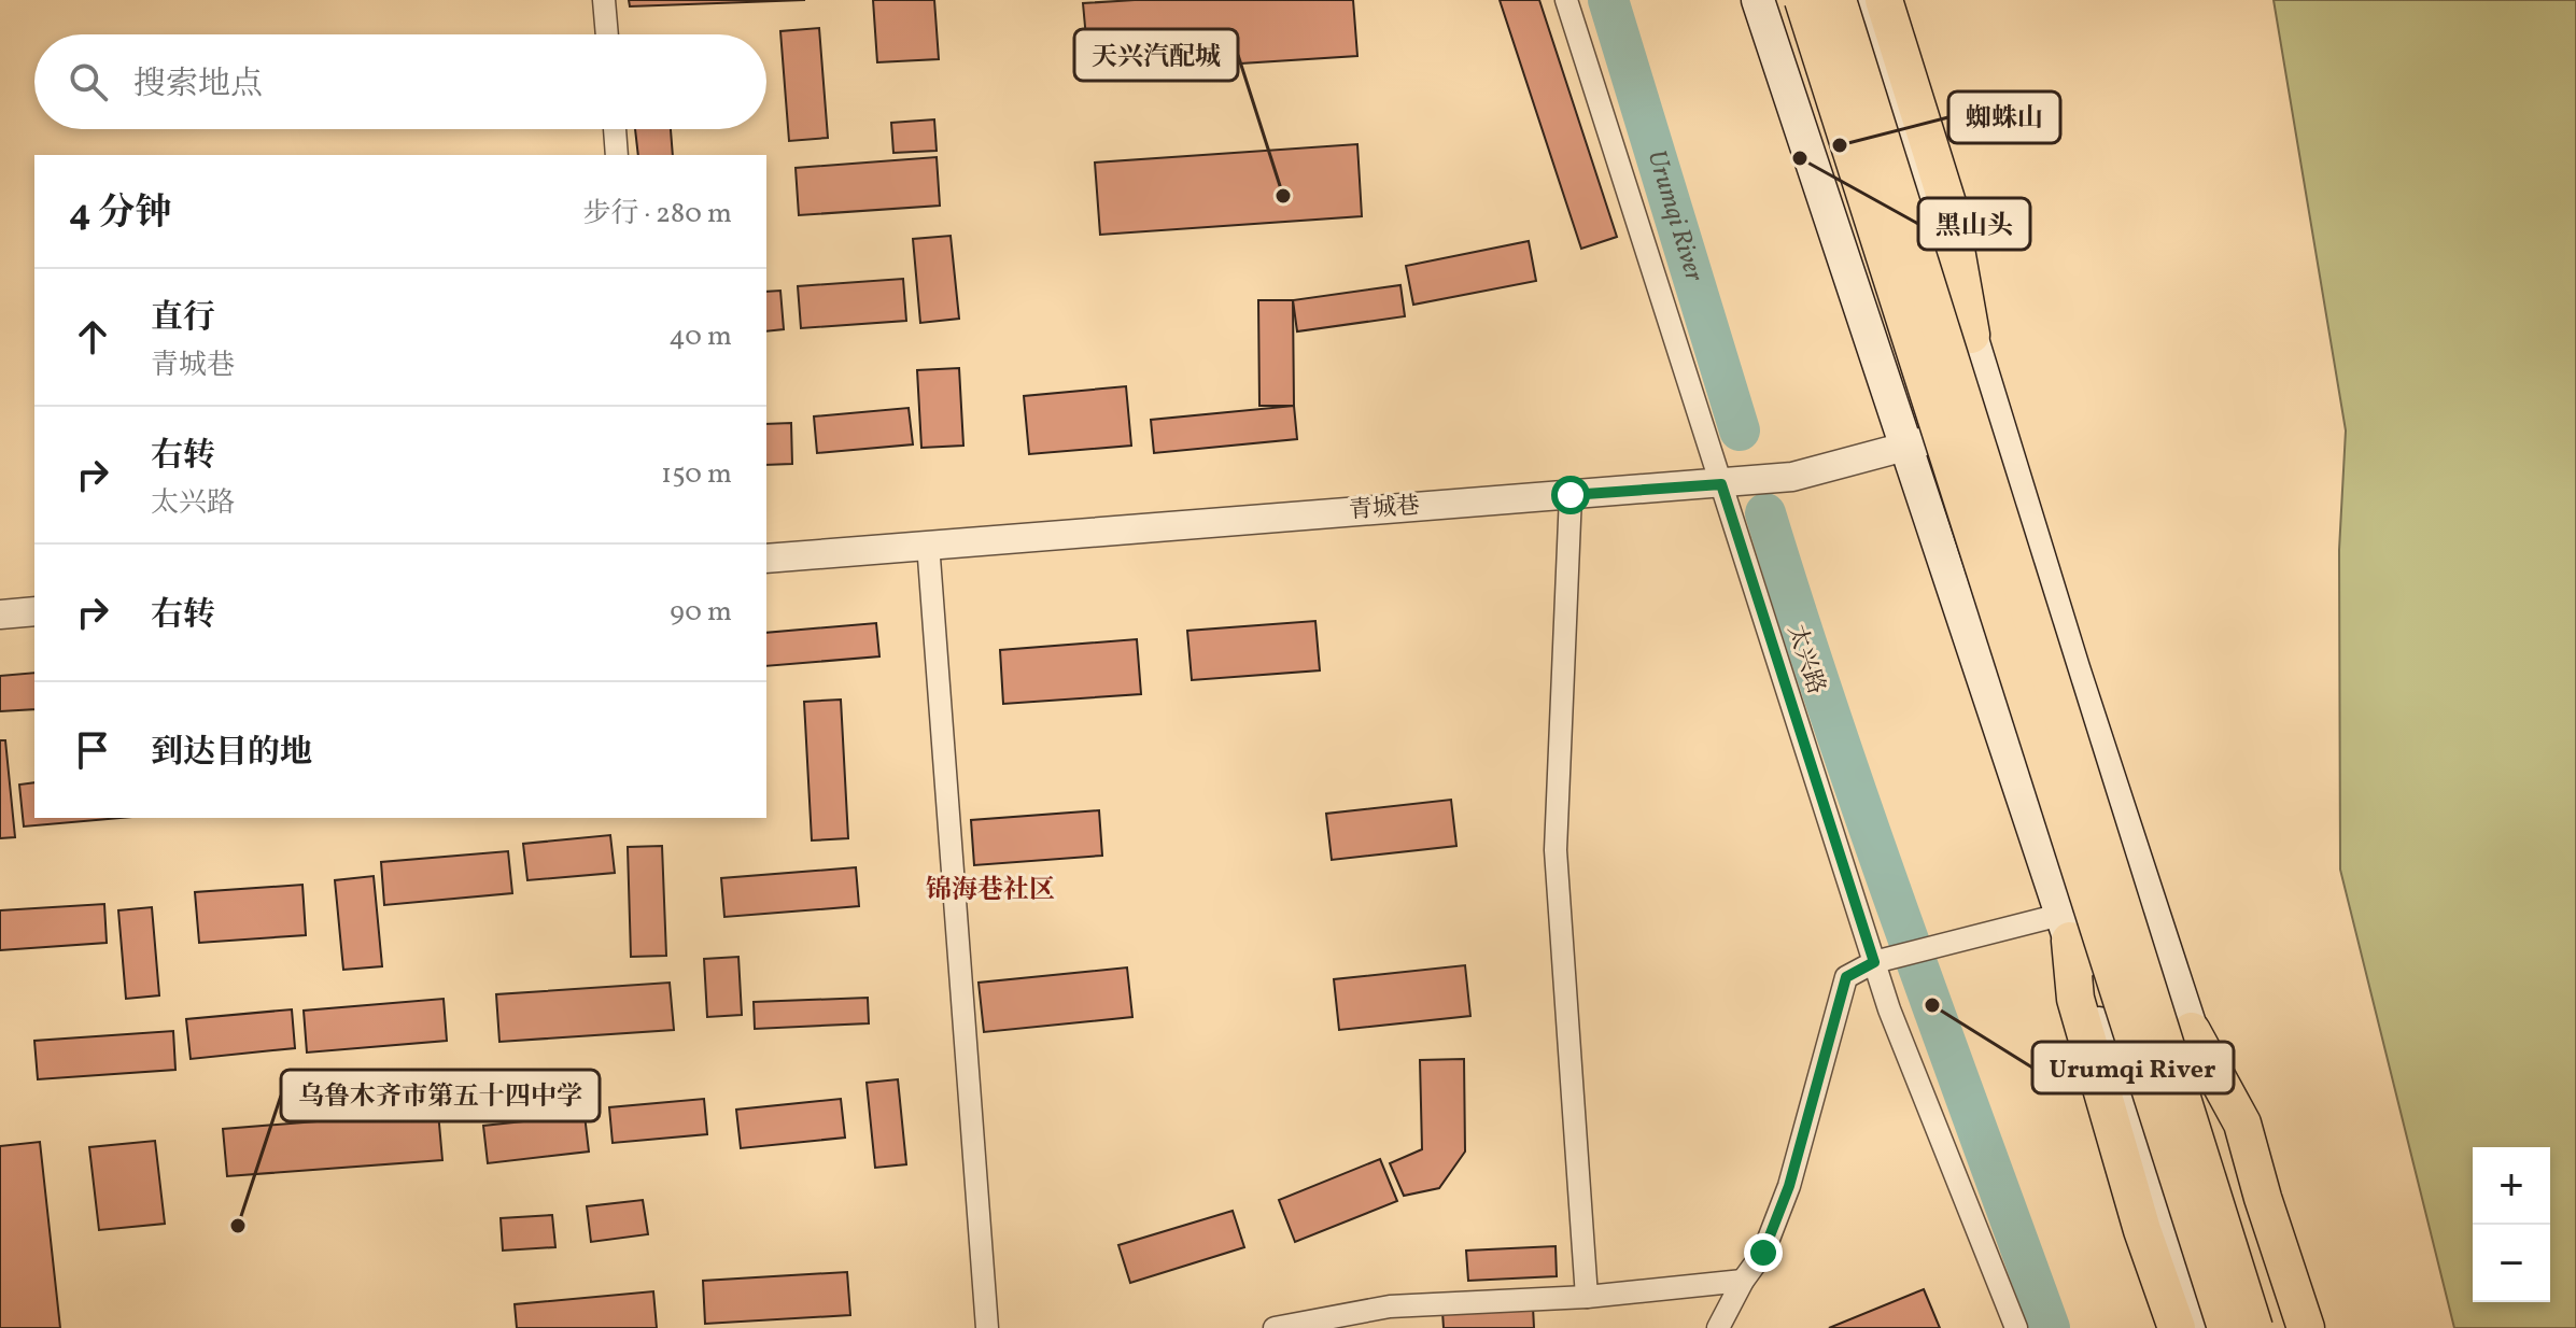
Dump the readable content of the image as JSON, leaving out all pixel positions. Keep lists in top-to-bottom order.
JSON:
{
  "streets": {
    "street": ["青城巷", "太兴路"]
  },
  "crossings": [
    ["青城巷", "太兴路"]
  ],
  "districts": ["锦海巷社区"],
  "water": ["Urumqi River"],
  "places": [
    "蜘蛛山",
    "黑山头",
    "天兴汽配城",
    "Urumqi River",
    "乌鲁木齐市第五十四中学"
  ],
  "page": {
    "search": "搜索地点",
    "heading": ["4 分钟", "步行 · 280 m"],
    "list": [
      ["直行", "青城巷", "40 m"],
      ["右转", "太兴路", "150 m"],
      ["右转", "90 m"],
      "到达目的地"
    ],
    "map_buttons": ["+", "−"]
  }
}
